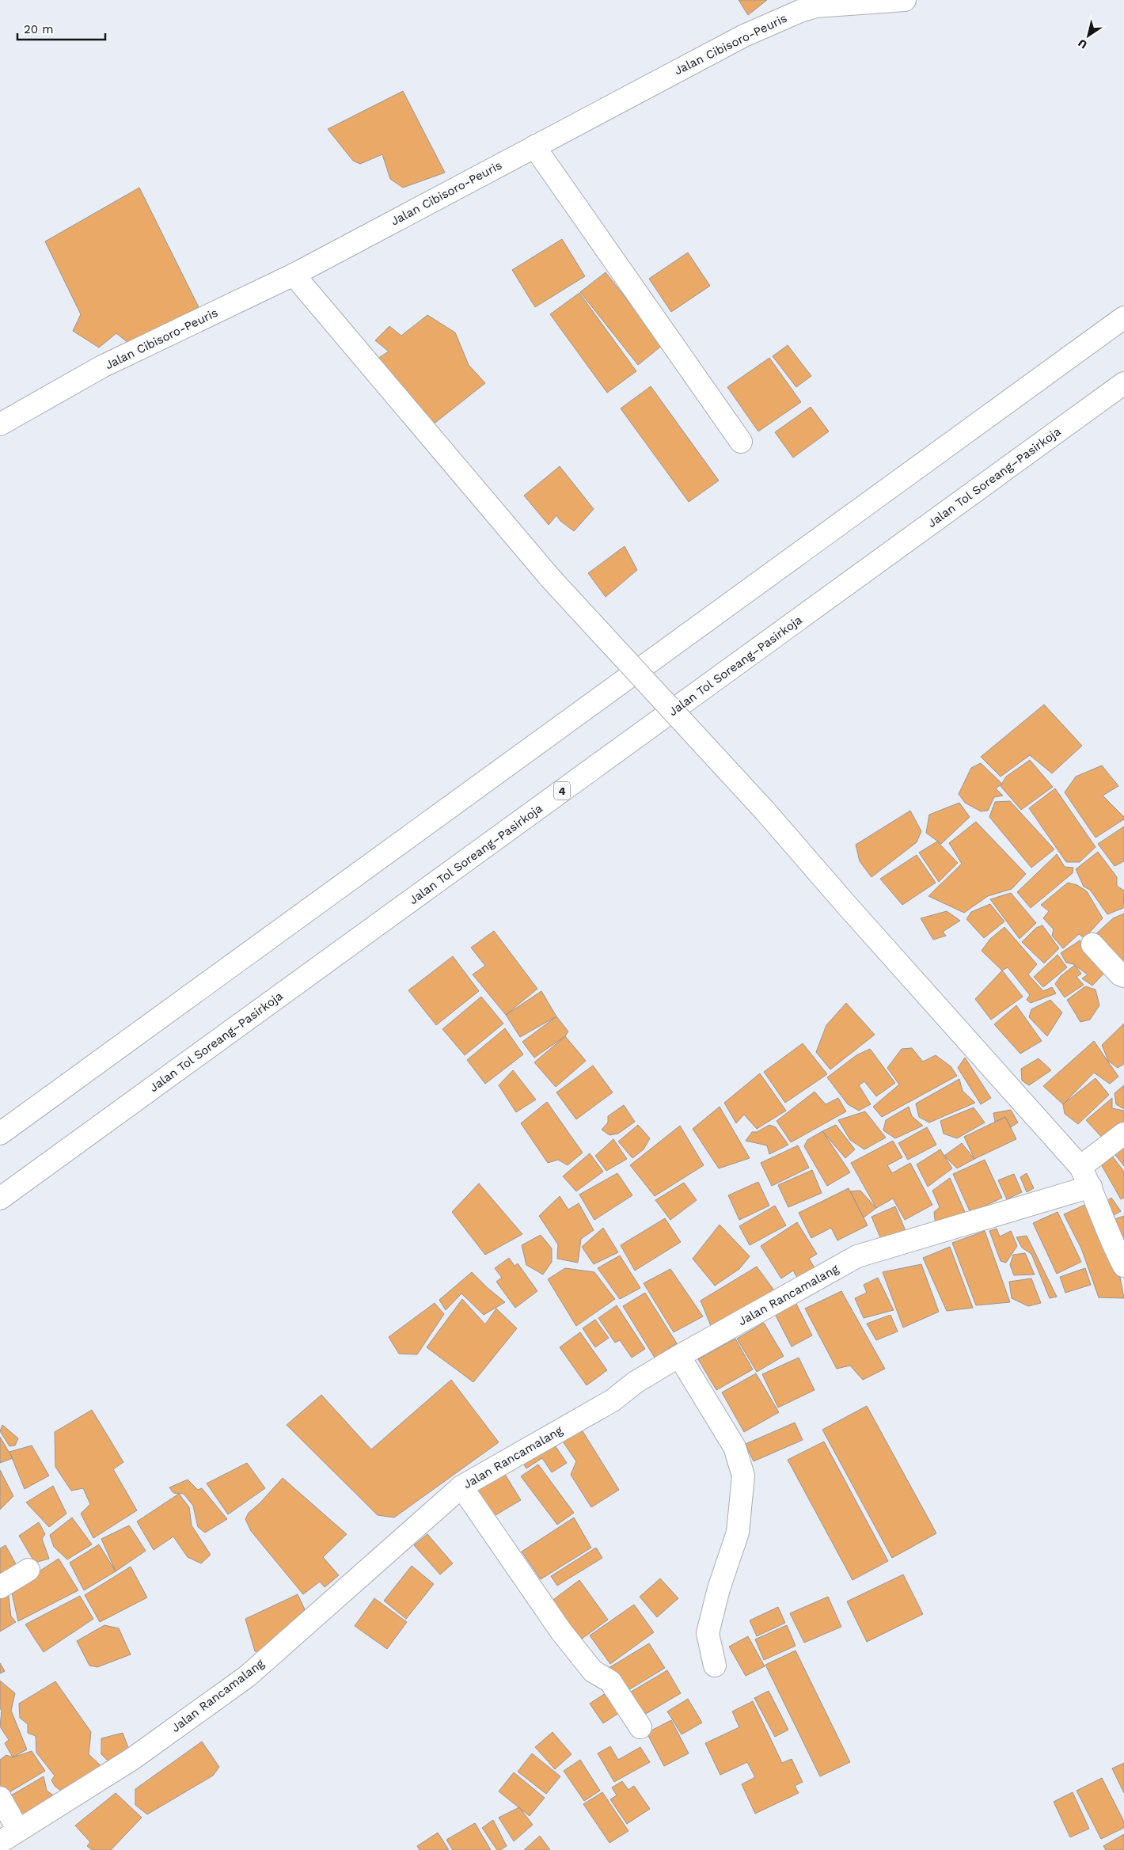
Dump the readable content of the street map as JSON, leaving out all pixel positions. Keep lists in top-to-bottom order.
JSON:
{
  "streets": {
    "main road": [
      "Jalan Cibisoro-Peuris",
      "Jalan Tol Soreang–Pasirkoja",
      "4",
      "Jalan Rancamalang"
    ]
  },
  "scale_bar": "20 m",
  "north": "bottom left"
}
